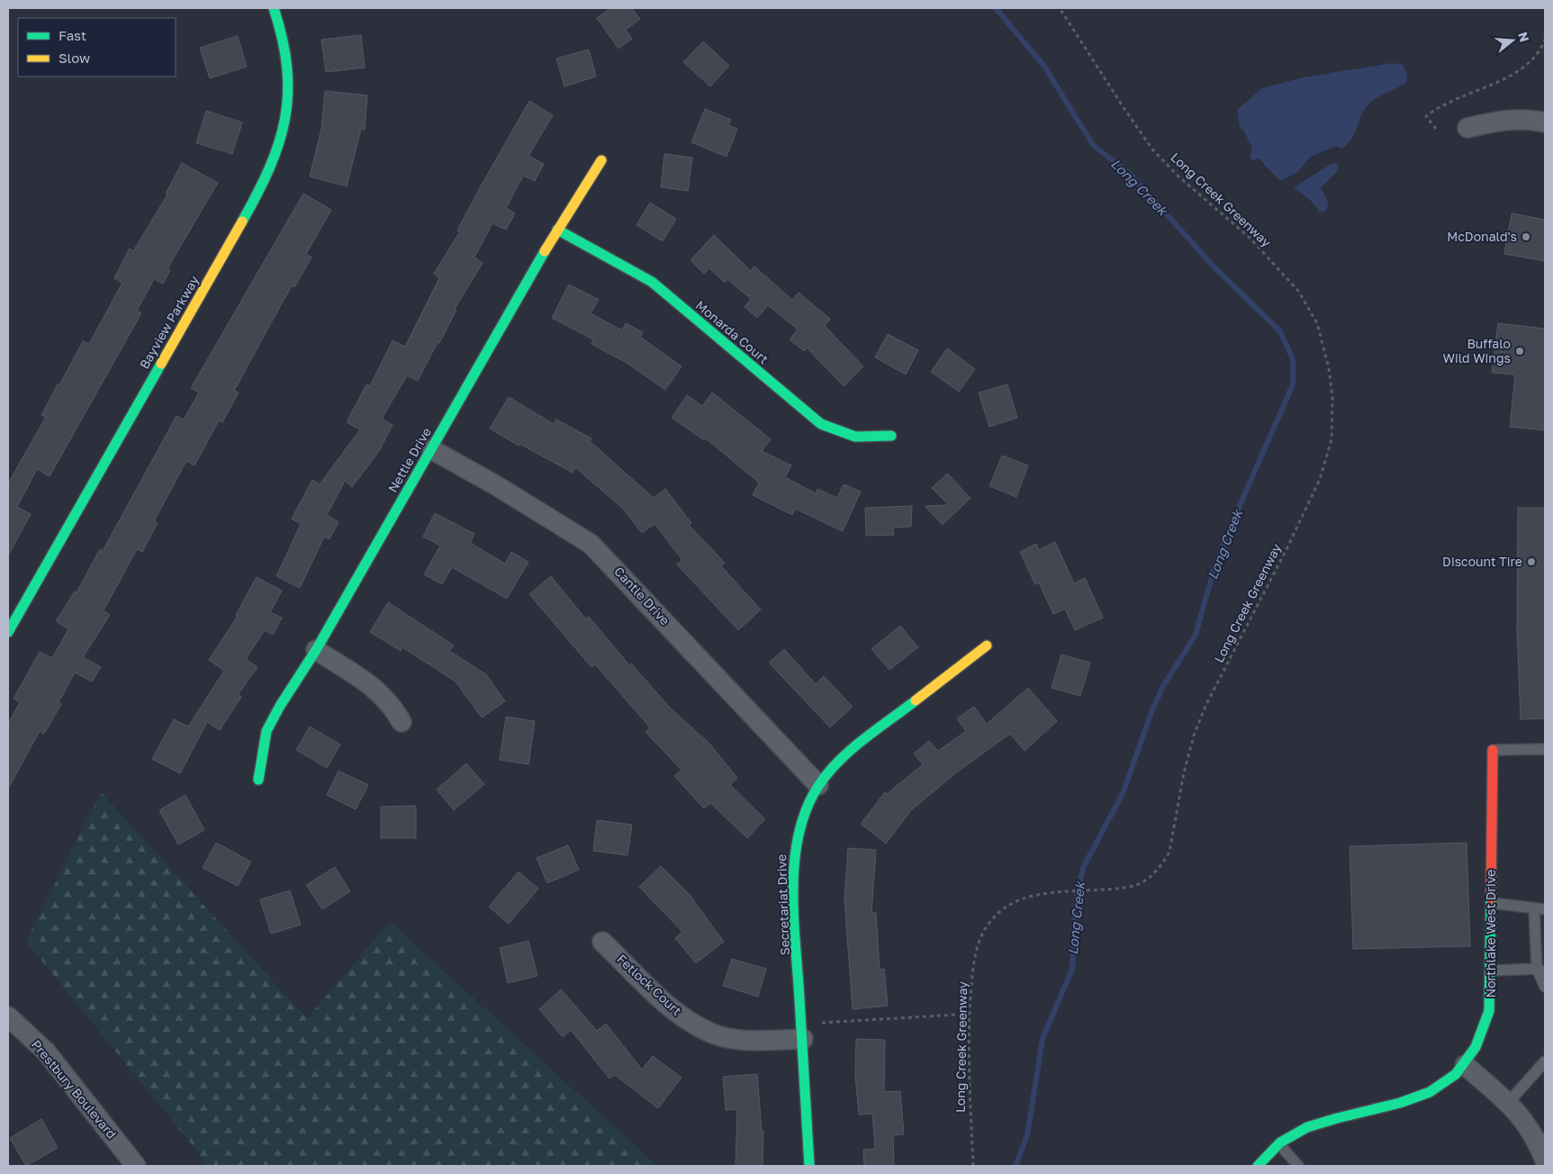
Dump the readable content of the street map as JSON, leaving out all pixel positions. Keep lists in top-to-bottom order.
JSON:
{
  "streets": {
    "street": [
      "Bayview Parkway",
      "Monarda Court",
      "Nettle Drive",
      "Cantle Drive",
      "Secretariat Drive",
      "Northlake West Drive",
      "Fetlock Court",
      "Prestbury Boulevard"
    ],
    "path": ["Long Creek Greenway"]
  },
  "crossings": [
    ["Monarda Court", "Nettle Drive"],
    ["Nettle Drive", "Cantle Drive"],
    ["Cantle Drive", "Secretariat Drive"],
    ["Secretariat Drive", "Fetlock Court"]
  ],
  "water": ["Long Creek"],
  "places": ["McDonald's", "Buffalo Wild Wings", "Discount Tire"],
  "legend": ["Fast", "Slow"],
  "north": "right"
}
